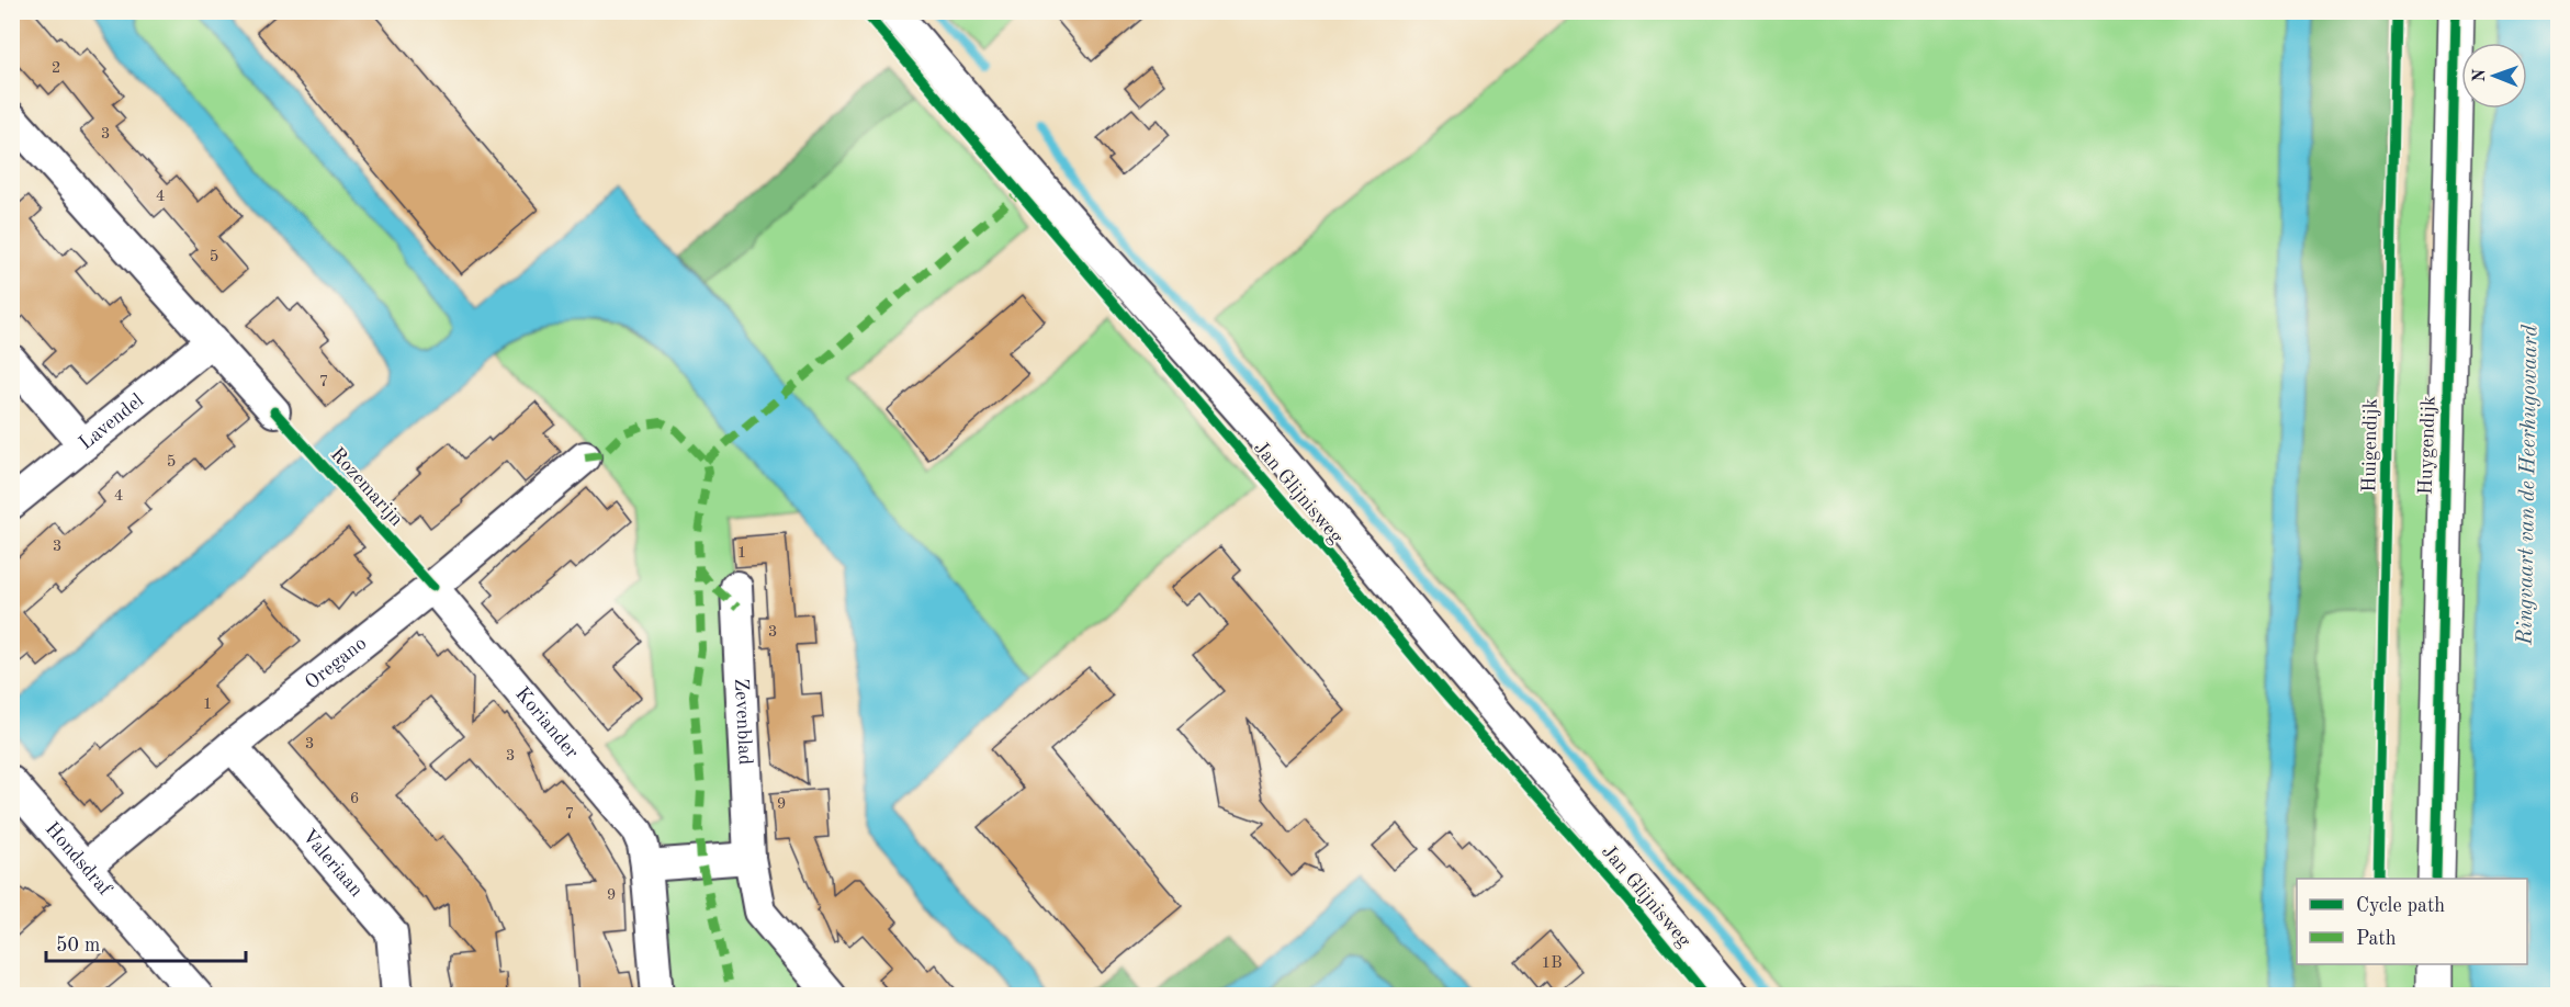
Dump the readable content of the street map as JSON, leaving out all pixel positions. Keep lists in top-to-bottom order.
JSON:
{
  "streets": {
    "main road": ["Huygendijk"],
    "street": [
      "Lavendel",
      "Jan Glijnisweg",
      "Oregano",
      "Zevenblad",
      "Koriander",
      "Hondsdraf",
      "Valeriaan"
    ],
    "cycle path": ["Huigendijk", "Rozemarijn"]
  },
  "crossings": [
    ["Oregano", "Koriander"],
    ["Oregano", "Hondsdraf"],
    ["Oregano", "Valeriaan"]
  ],
  "water": ["Ringvaart van de Heerhugowaard"],
  "house_numbers": [
    "2",
    "3",
    "4",
    "5",
    "7",
    "5",
    "4",
    "3",
    "1",
    "3",
    "1",
    "3",
    "3",
    "6",
    "9",
    "7",
    "9",
    "1B"
  ],
  "legend": ["Cycle path", "Path"],
  "scale_bar": "50 m",
  "north": "left"
}
